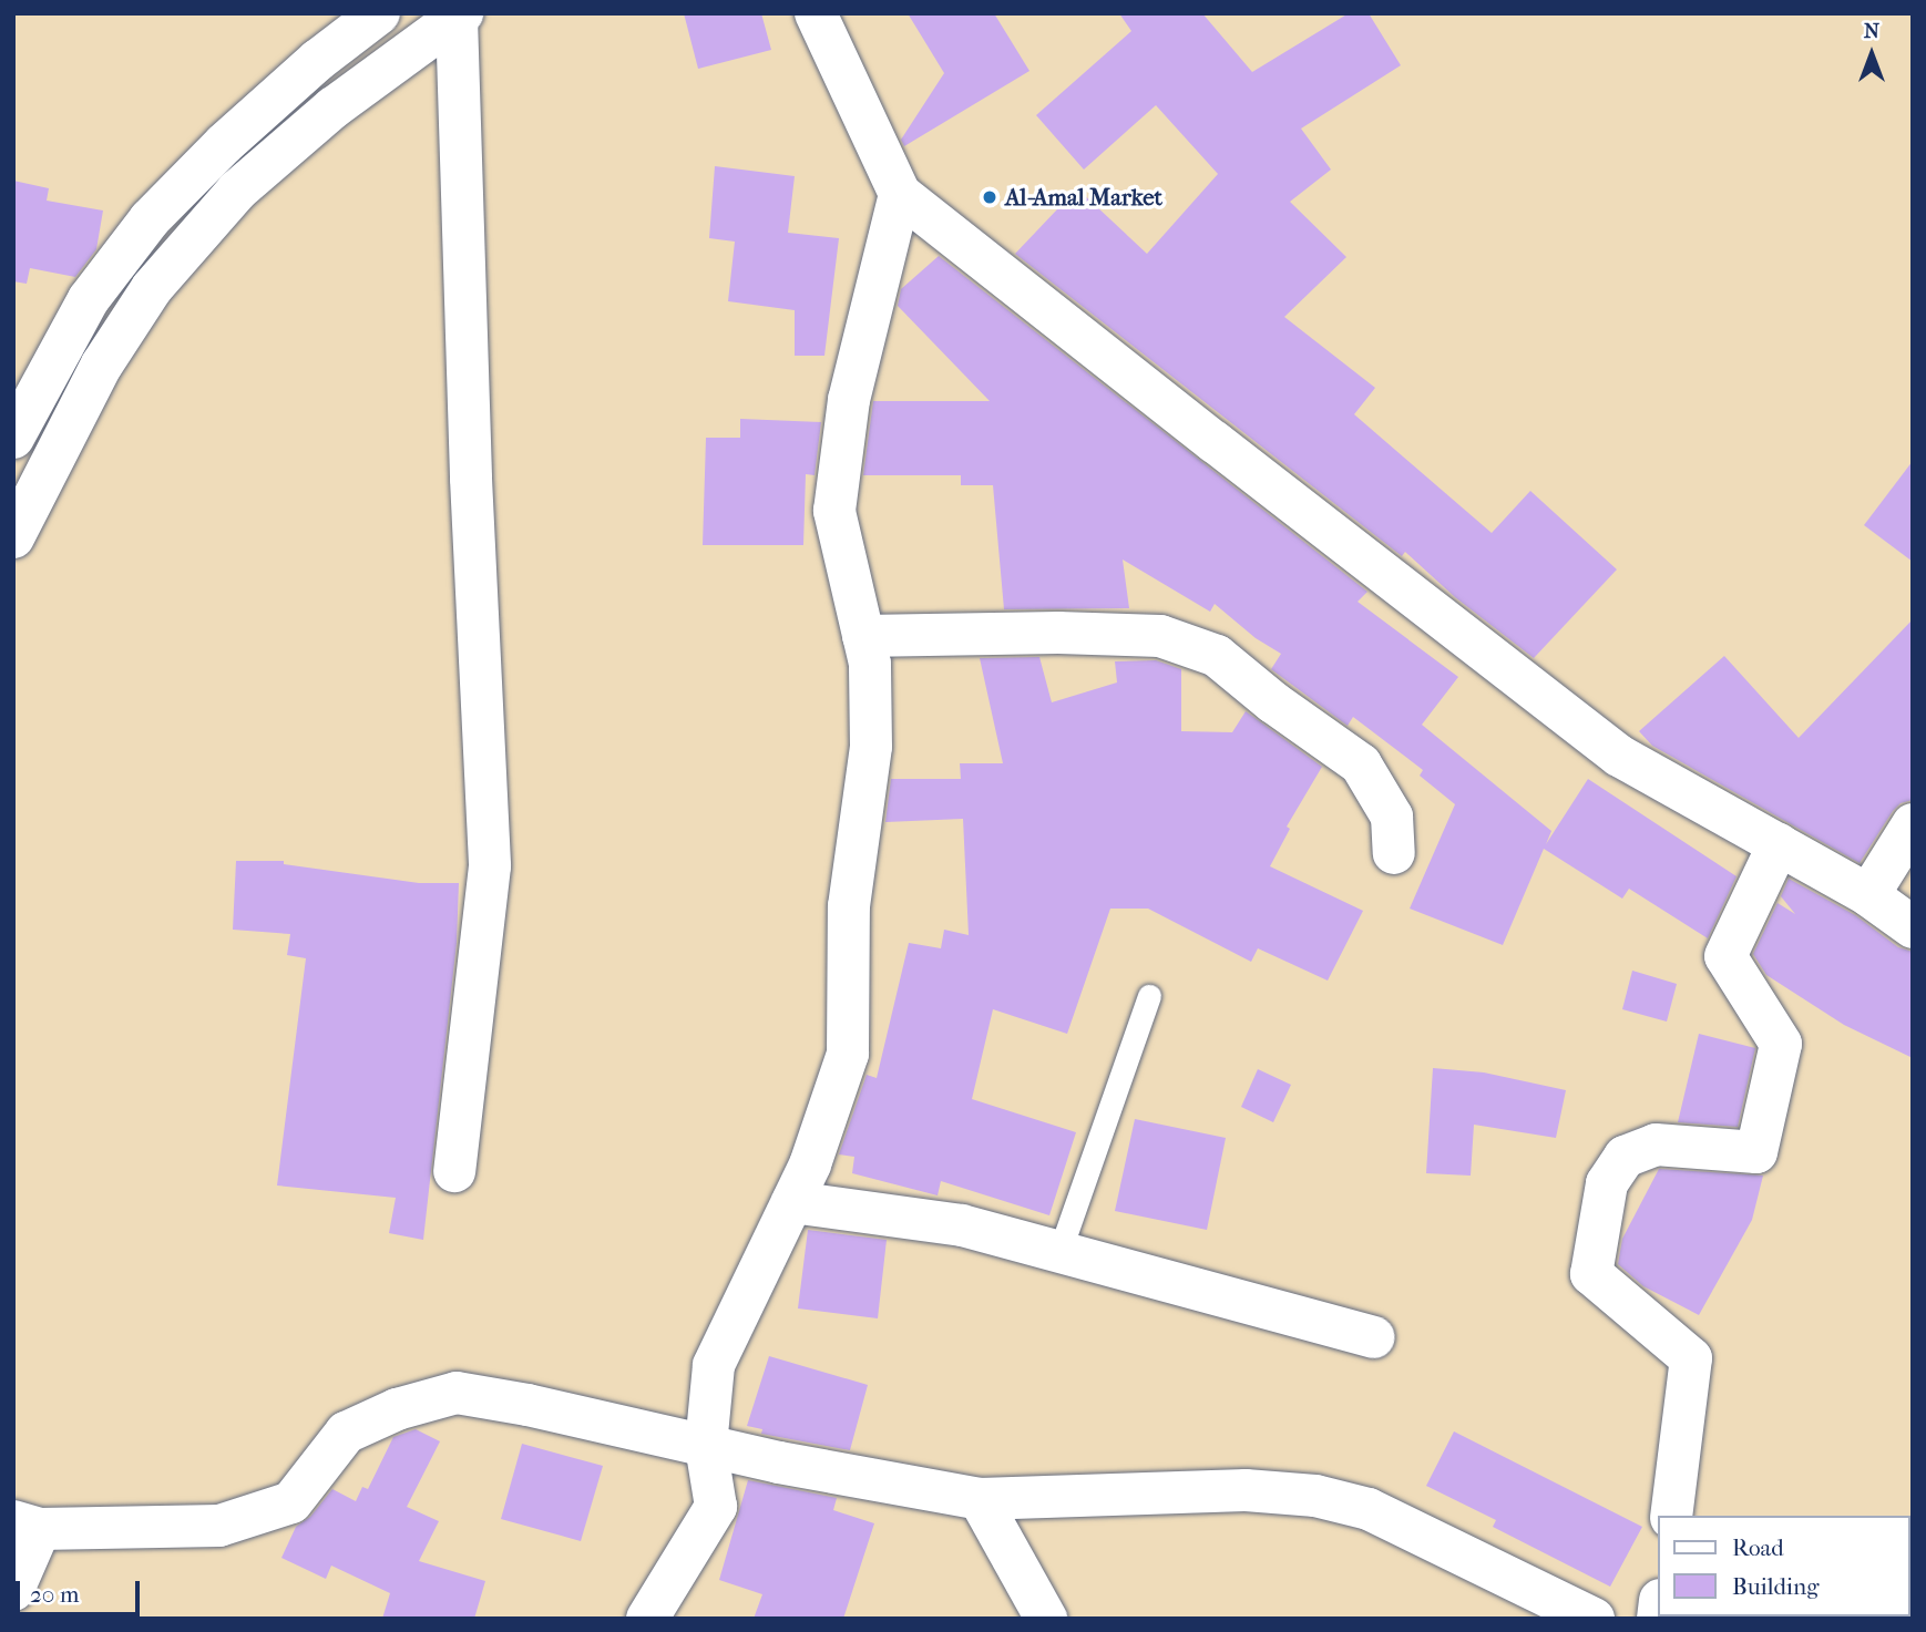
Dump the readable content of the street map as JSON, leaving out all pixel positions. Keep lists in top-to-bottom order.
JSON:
{
  "places": ["Al-Amal Market"],
  "legend": ["Road", "Building"],
  "scale_bar": "20 m",
  "north": "top"
}
